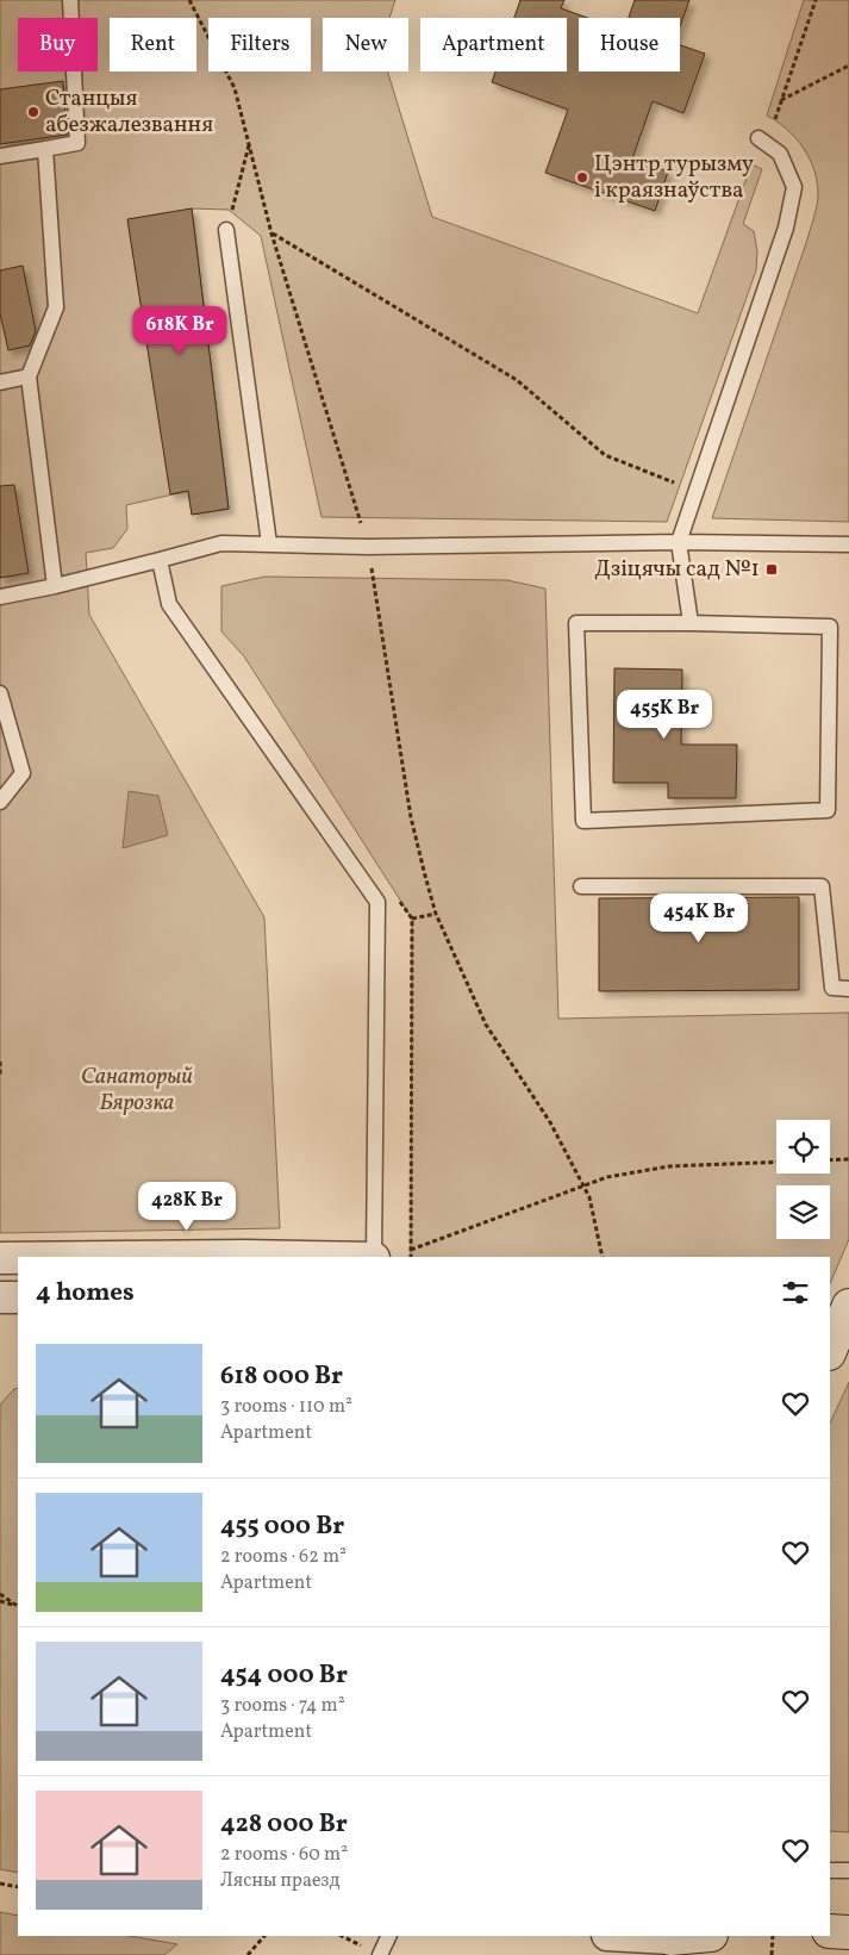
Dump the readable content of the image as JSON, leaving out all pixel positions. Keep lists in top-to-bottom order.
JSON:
{
  "parks": ["Санаторый Бярозка"],
  "places": {
    "other": ["Станцыя абезжалезвання", "Цэнтр турызму і краязнаўства"],
    "transit": ["Дзіцячы сад №1"]
  },
  "page": {
    "chip": [
      "Buy",
      "Rent",
      "Filters",
      "New",
      "Apartment",
      "House"
    ],
    "price": [
      "618K Br",
      "455K Br",
      "454K Br",
      "428K Br"
    ],
    "heading": "4 homes",
    "list": [
      {
        "name": "618 000 Br",
        "note": "3 rooms · 110 m² · Apartment"
      },
      {
        "name": "455 000 Br",
        "note": "2 rooms · 62 m² · Apartment"
      },
      {
        "name": "454 000 Br",
        "note": "3 rooms · 74 m² · Apartment"
      },
      {
        "name": "428 000 Br",
        "note": "2 rooms · 60 m² · Лясны праезд"
      }
    ]
  }
}
